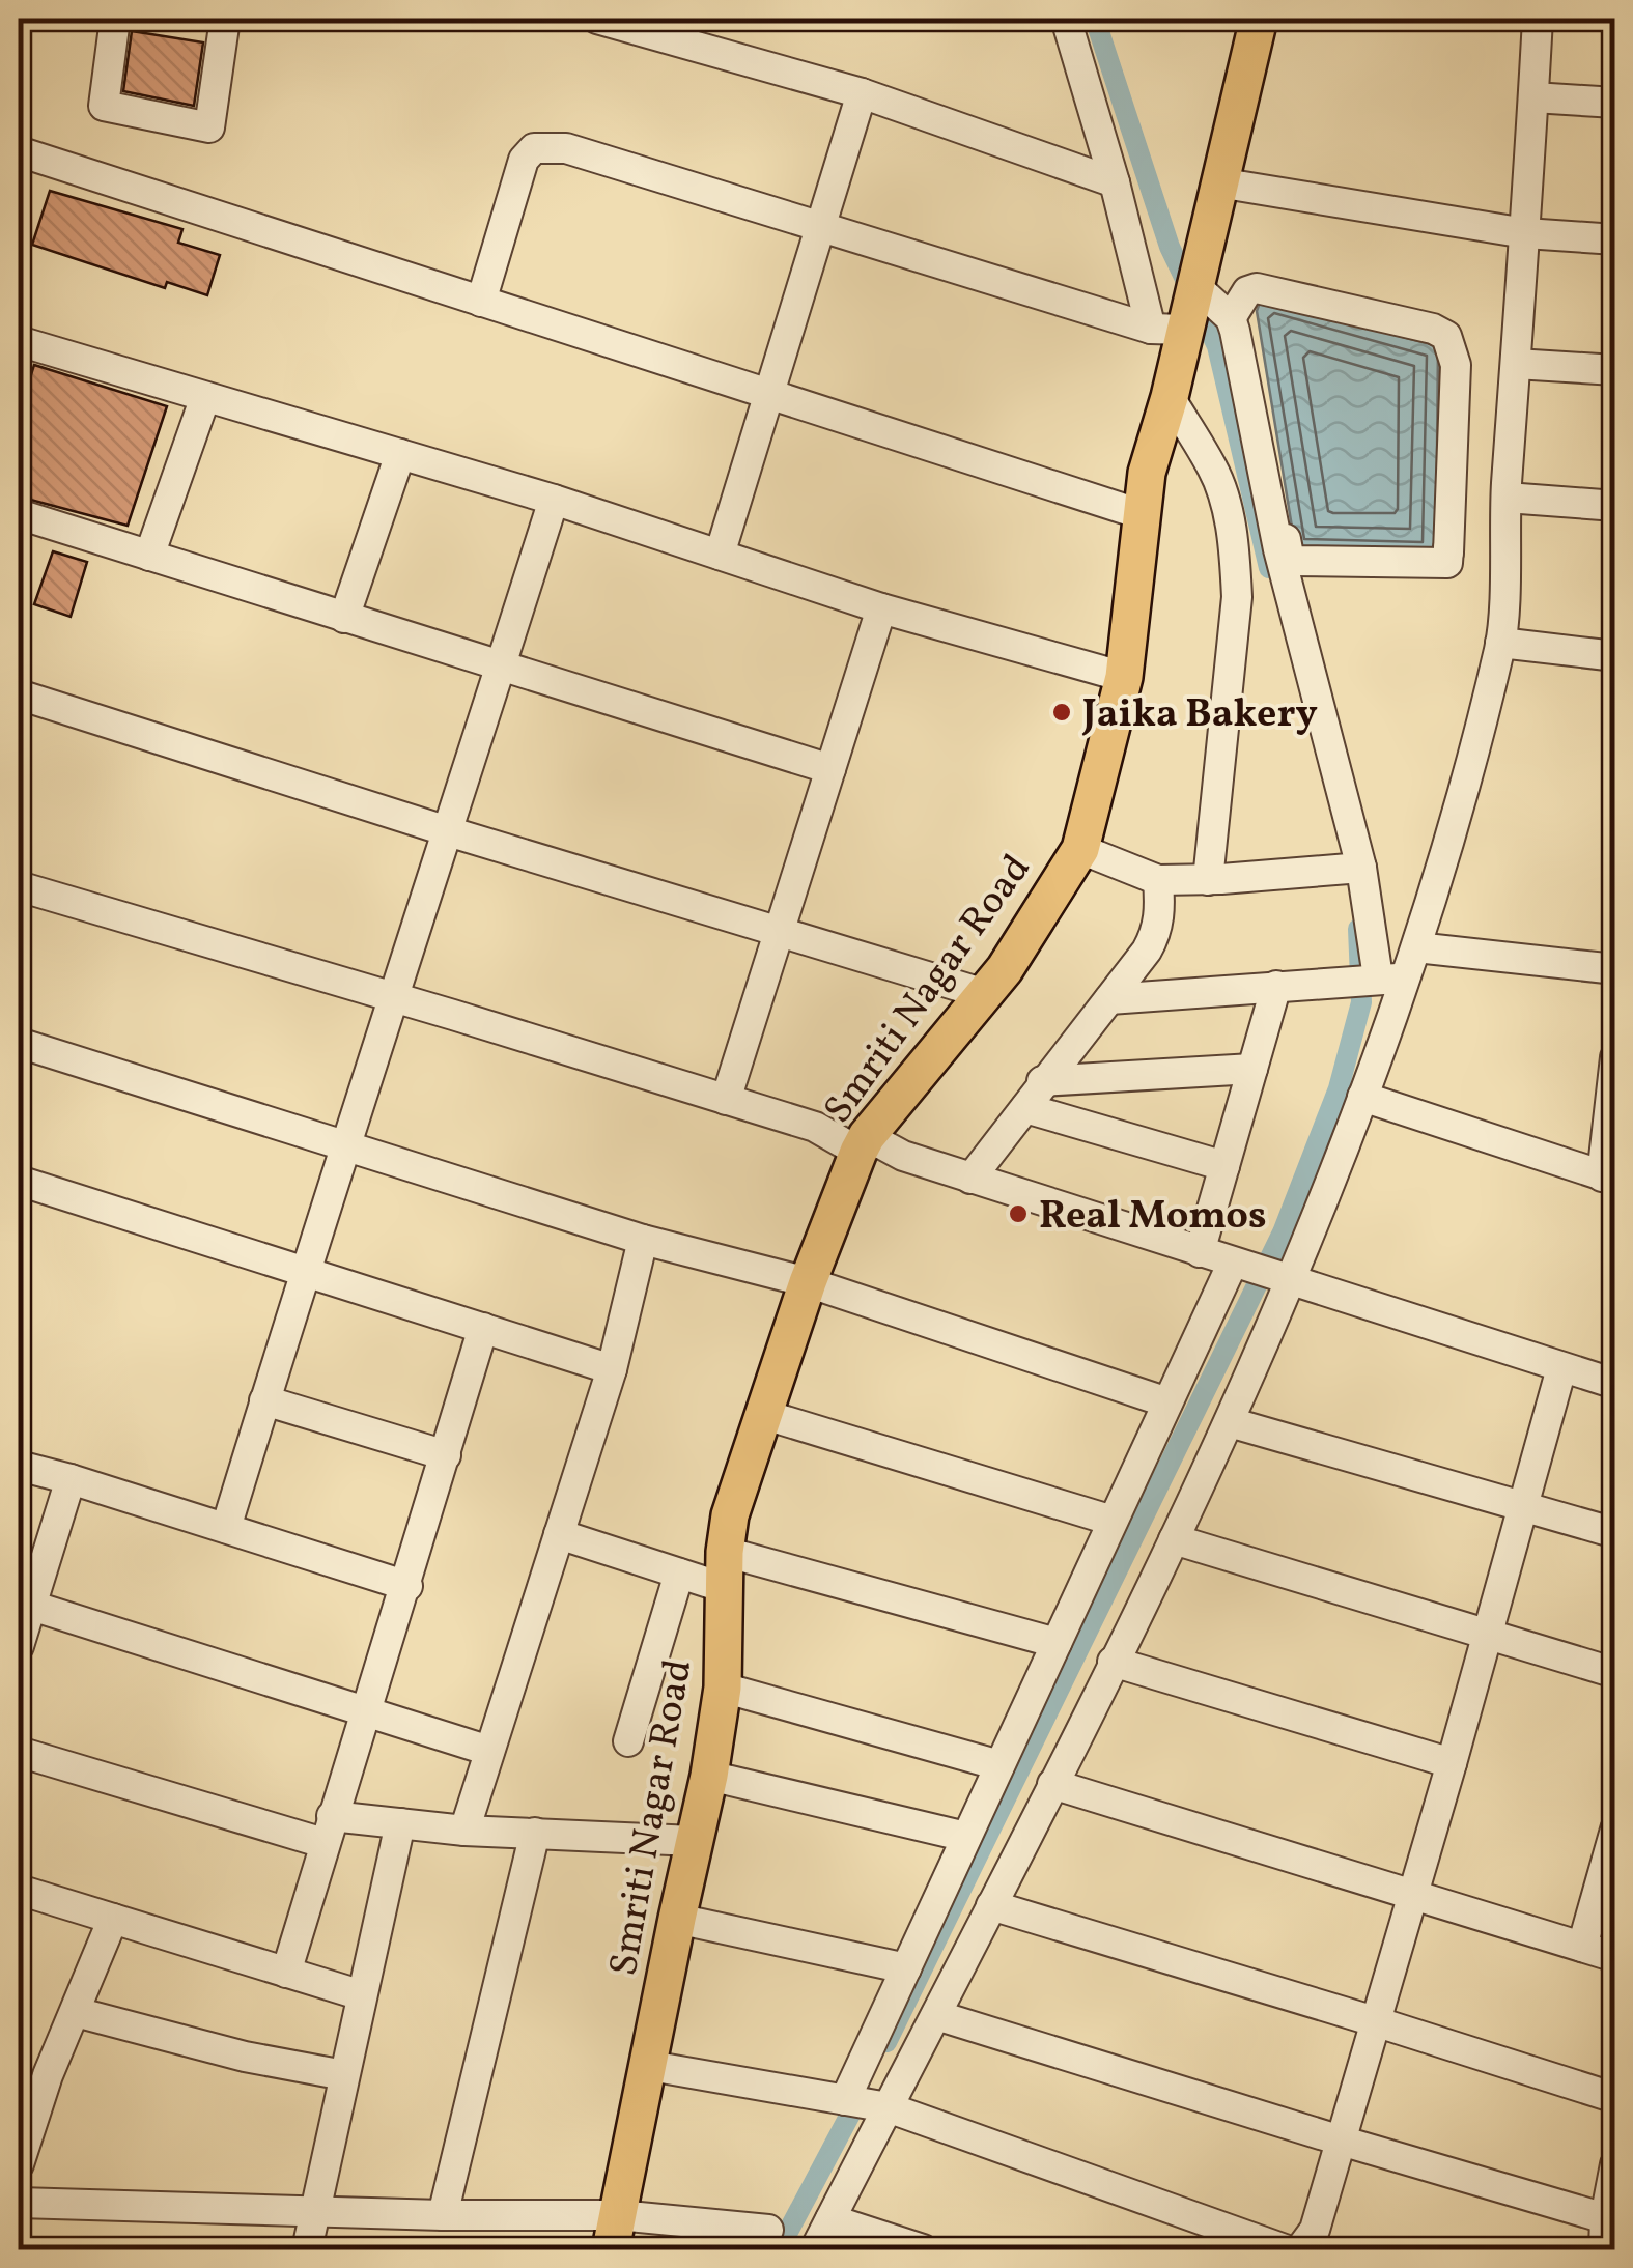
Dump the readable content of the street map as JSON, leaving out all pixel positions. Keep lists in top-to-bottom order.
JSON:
{
  "streets": {
    "main road": ["Smriti Nagar Road"]
  },
  "places": ["Jaika Bakery", "Real Momos"]
}
